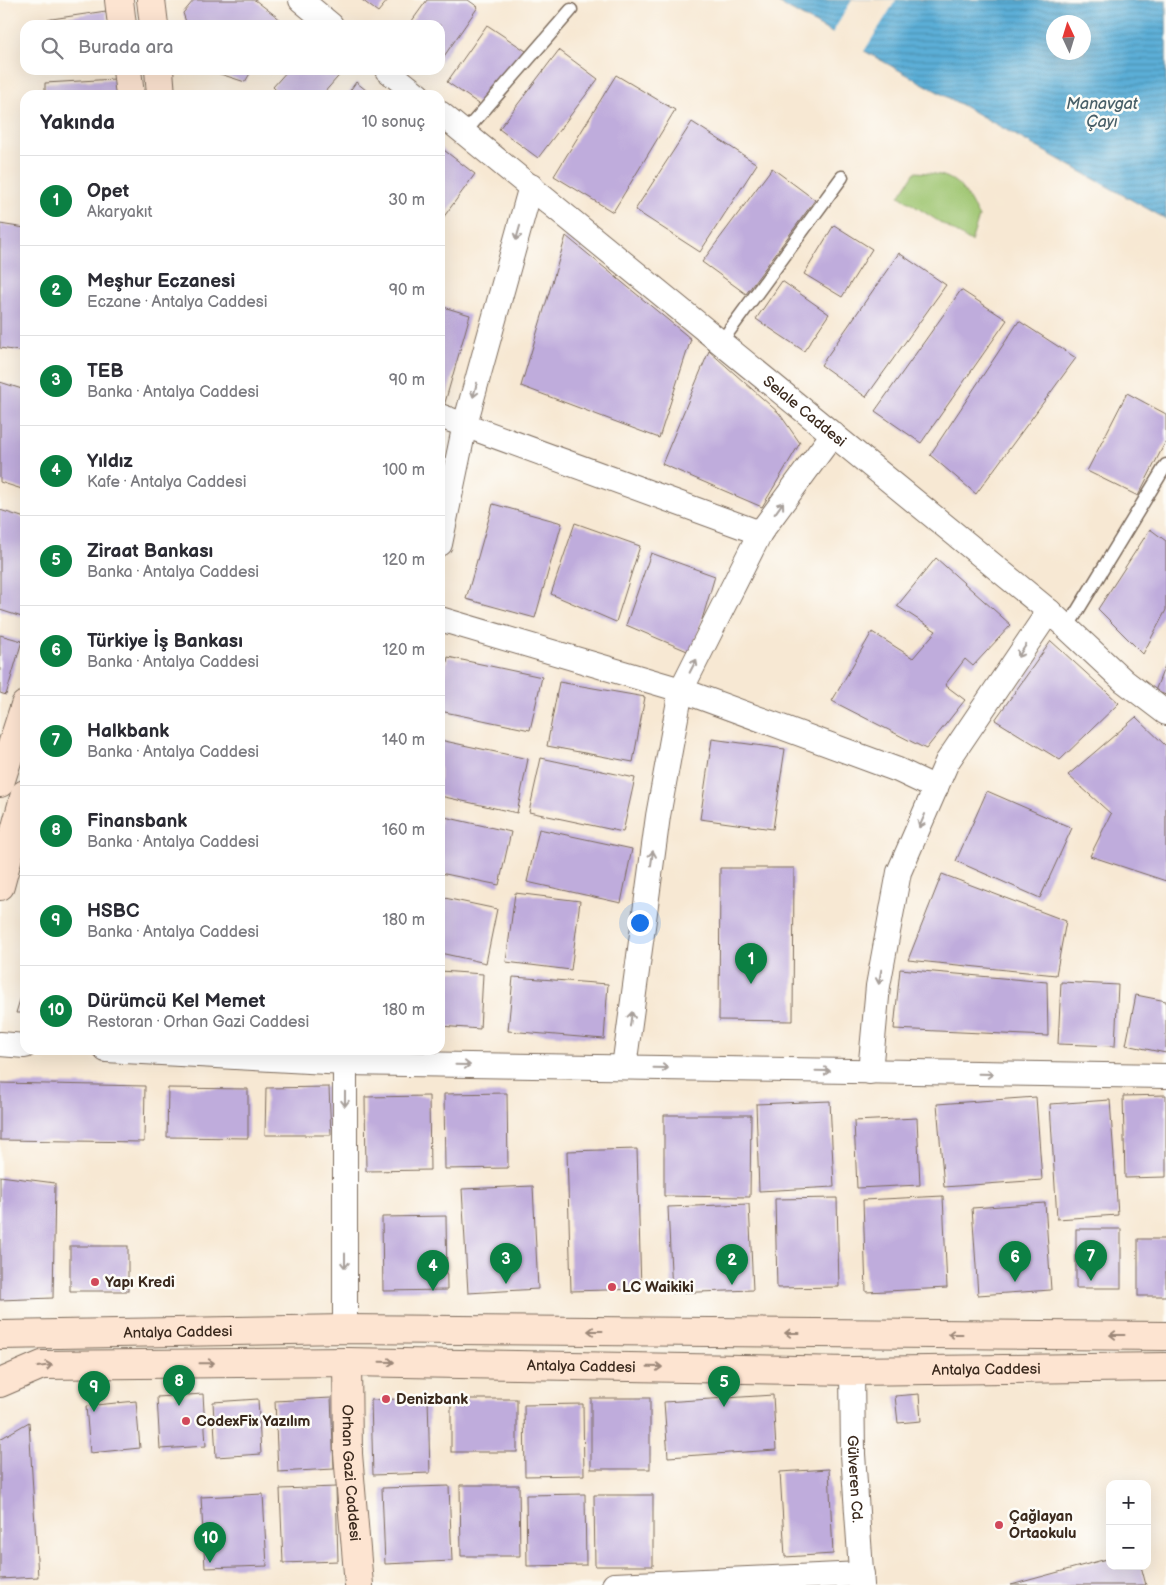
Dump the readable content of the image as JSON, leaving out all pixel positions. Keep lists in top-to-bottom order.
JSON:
{
  "streets": {
    "main road": ["Antalya Caddesi", "Orhan Gazi Caddesi"],
    "street": ["Selale Caddesi", "Gülveren Cd."]
  },
  "crossings": [
    ["Antalya Caddesi", "Orhan Gazi Caddesi"],
    ["Antalya Caddesi", "Gülveren Cd."]
  ],
  "water": ["Manavgat Çayı"],
  "places": [
    "Yapı Kredi",
    "LC Waikiki",
    "Denizbank",
    "CodexFix Yazılım",
    "Çağlayan Ortaokulu"
  ],
  "north": "top",
  "page": {
    "search": "Burada ara",
    "heading": ["Yakında", "10 sonuç"],
    "list": [
      {
        "mark": "1",
        "name": "Opet",
        "note": "Akaryakıt",
        "value": "30 m"
      },
      {
        "mark": "2",
        "name": "Meşhur Eczanesi",
        "note": "Eczane · Antalya Caddesi",
        "value": "90 m"
      },
      {
        "mark": "3",
        "name": "TEB",
        "note": "Banka · Antalya Caddesi",
        "value": "90 m"
      },
      {
        "mark": "4",
        "name": "Yıldız",
        "note": "Kafe · Antalya Caddesi",
        "value": "100 m"
      },
      {
        "mark": "5",
        "name": "Ziraat Bankası",
        "note": "Banka · Antalya Caddesi",
        "value": "120 m"
      },
      {
        "mark": "6",
        "name": "Türkiye İş Bankası",
        "note": "Banka · Antalya Caddesi",
        "value": "120 m"
      },
      {
        "mark": "7",
        "name": "Halkbank",
        "note": "Banka · Antalya Caddesi",
        "value": "140 m"
      },
      {
        "mark": "8",
        "name": "Finansbank",
        "note": "Banka · Antalya Caddesi",
        "value": "160 m"
      },
      {
        "mark": "9",
        "name": "HSBC",
        "note": "Banka · Antalya Caddesi",
        "value": "180 m"
      },
      {
        "mark": "10",
        "name": "Dürümcü Kel Memet",
        "note": "Restoran · Orhan Gazi Caddesi",
        "value": "180 m"
      }
    ],
    "pins": [
      "1",
      "7",
      "6",
      "3",
      "2",
      "4",
      "8",
      "5",
      "9",
      "10"
    ],
    "map_buttons": ["+", "−"]
  }
}
